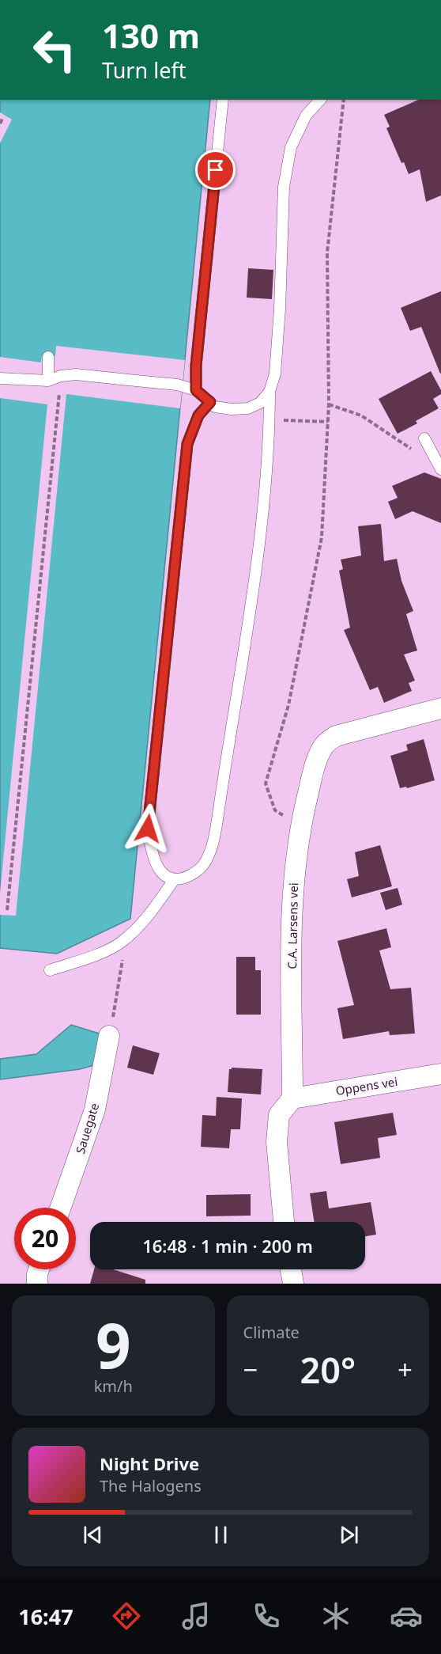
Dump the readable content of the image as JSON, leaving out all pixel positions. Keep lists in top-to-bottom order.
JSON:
{
  "streets": {
    "street": ["C.A. Larsens vei", "Oppens vei", "Sauegate"]
  },
  "crossings": [
    ["C.A. Larsens vei", "Oppens vei"]
  ],
  "page": {
    "turn": ["130 m", "Turn left"],
    "limit": "20",
    "trip": "16:48 · 1 min · 200 m",
    "tile": [
      ["9", "km/h"],
      "Climate"
    ],
    "heat": ["−", "20°", "+"],
    "song": ["Night Drive", "The Halogens"],
    "tabs": "16:47"
  }
}
